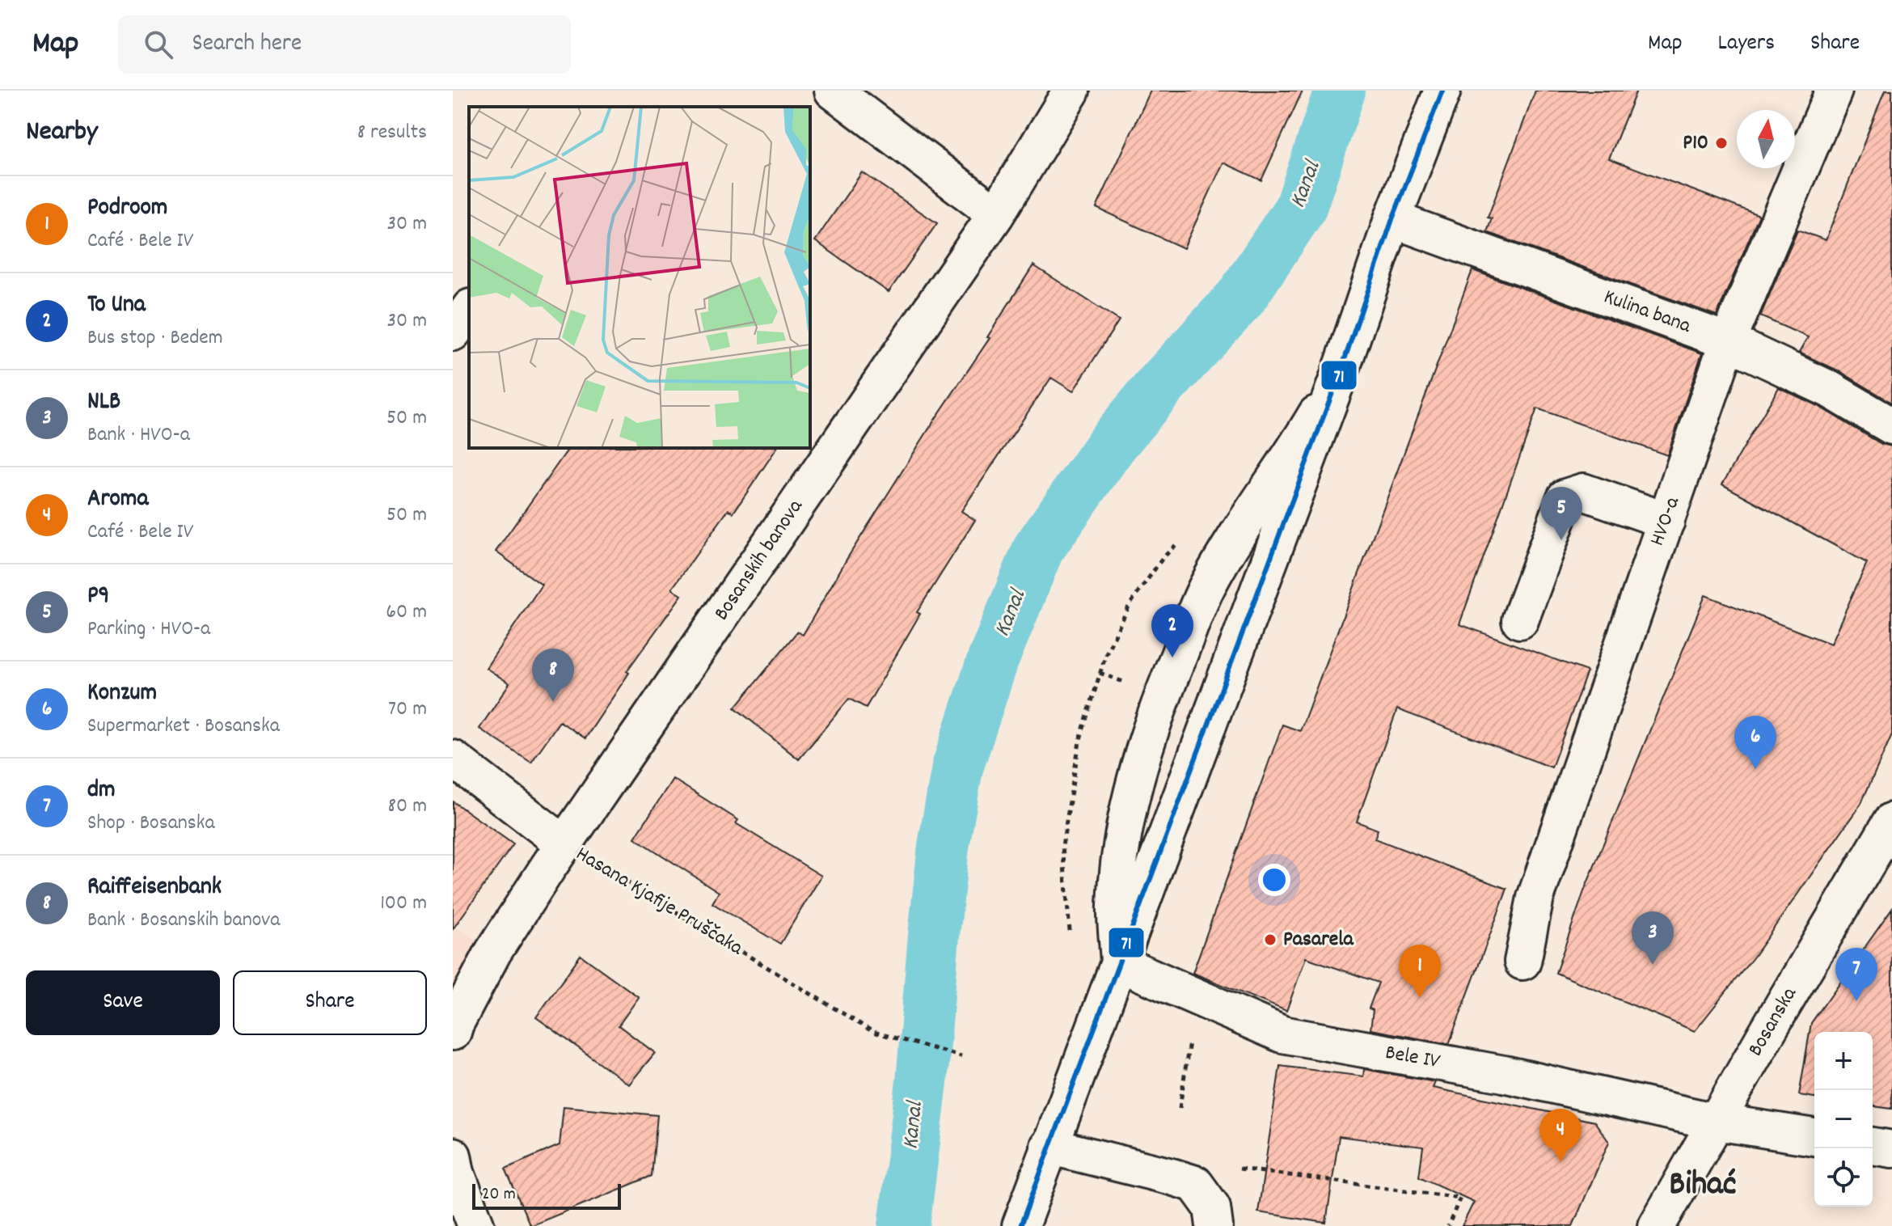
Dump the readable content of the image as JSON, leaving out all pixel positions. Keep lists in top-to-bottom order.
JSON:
{
  "streets": {
    "street": [
      "Kulina bana",
      "HVO-a",
      "Bosanskih banova",
      "Hasana Kjafije Pruščaka",
      "Bosanska",
      "Bele IV"
    ]
  },
  "crossings": [
    ["Kulina bana", "HVO-a"],
    ["Bosanskih banova", "Hasana Kjafije Pruščaka"],
    ["Bosanska", "Bele IV"]
  ],
  "districts": ["Bihać"],
  "water": ["Kanal"],
  "places": ["P10", "Pasarela"],
  "lines": ["transit line 71"],
  "scale_bar": "20 m",
  "north": "top",
  "page": {
    "header": "Map",
    "search": "Search here",
    "nav": ["Map", "Layers", "Share"],
    "heading": ["Nearby", "8 results"],
    "list": [
      {
        "mark": "1",
        "name": "Podroom",
        "note": "Café · Bele IV",
        "value": "30 m"
      },
      {
        "mark": "2",
        "name": "To Una",
        "note": "Bus stop · Bedem",
        "value": "30 m"
      },
      {
        "mark": "3",
        "name": "NLB",
        "note": "Bank · HVO-a",
        "value": "50 m"
      },
      {
        "mark": "4",
        "name": "Aroma",
        "note": "Café · Bele IV",
        "value": "50 m"
      },
      {
        "mark": "5",
        "name": "P9",
        "note": "Parking · HVO-a",
        "value": "60 m"
      },
      {
        "mark": "6",
        "name": "Konzum",
        "note": "Supermarket · Bosanska",
        "value": "70 m"
      },
      {
        "mark": "7",
        "name": "dm",
        "note": "Shop · Bosanska",
        "value": "80 m"
      },
      {
        "mark": "8",
        "name": "Raiffeisenbank",
        "note": "Bank · Bosanskih banova",
        "value": "100 m"
      }
    ],
    "pins": [
      "5",
      "2",
      "8",
      "6",
      "3",
      "1",
      "7",
      "4"
    ],
    "buttons": ["Save", "Share"],
    "map_buttons": ["+", "−"],
    "scale": "20 m"
  }
}
